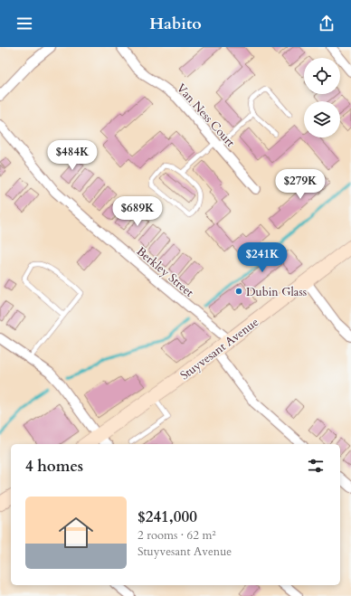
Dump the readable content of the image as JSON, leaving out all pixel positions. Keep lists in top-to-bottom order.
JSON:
{
  "streets": {
    "main road": ["Stuyvesant Avenue"],
    "street": ["Van Ness Court", "Berkley Street"]
  },
  "crossings": [
    ["Berkley Street", "Stuyvesant Avenue"]
  ],
  "places": ["Dubin Glass"],
  "page": {
    "header": "Habito",
    "price": [
      "$484K",
      "$279K",
      "$689K",
      "$241K"
    ],
    "heading": "4 homes",
    "list": [
      {
        "name": "$241,000",
        "note": "2 rooms · 62 m² · Stuyvesant Avenue"
      }
    ]
  }
}
